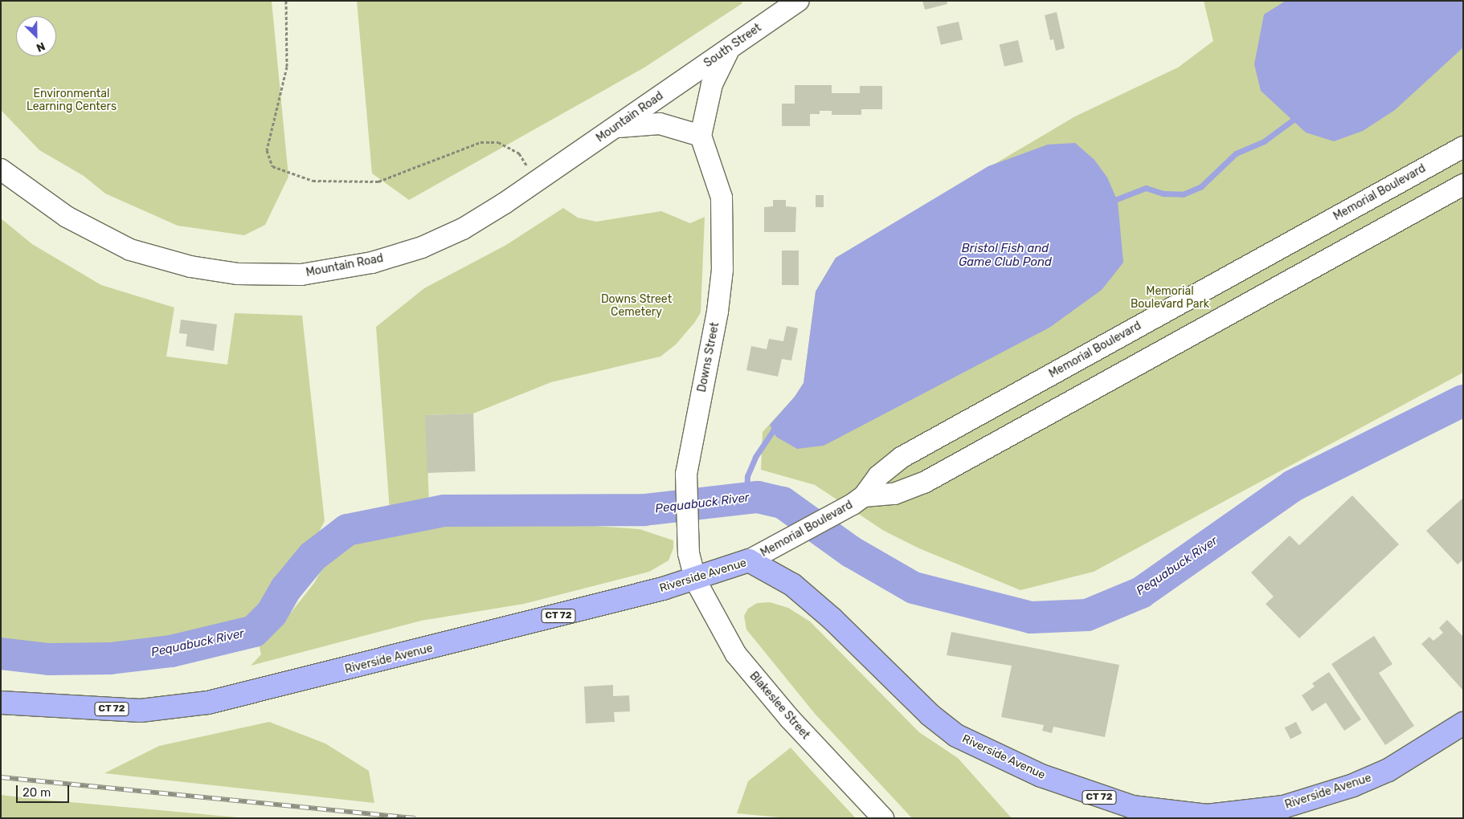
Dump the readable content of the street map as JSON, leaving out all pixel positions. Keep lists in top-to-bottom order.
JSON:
{
  "streets": {
    "highway": ["Riverside Avenue", "CT 72"],
    "main road": [
      "South Street",
      "Mountain Road",
      "Memorial Boulevard",
      "Downs Street",
      "Blakeslee Street"
    ]
  },
  "crossings": [
    ["South Street", "Mountain Road"],
    ["Memorial Boulevard", "Riverside Avenue"],
    ["Downs Street", "Riverside Avenue"],
    ["Downs Street", "Blakeslee Street"],
    ["Riverside Avenue", "Blakeslee Street"]
  ],
  "water": ["Bristol Fish and Game Club Pond", "Pequabuck River"],
  "parks": ["Environmental Learning Centers", "Memorial Boulevard Park", "Downs Street Cemetery"],
  "scale_bar": "20 m",
  "north": "bottom right"
}
